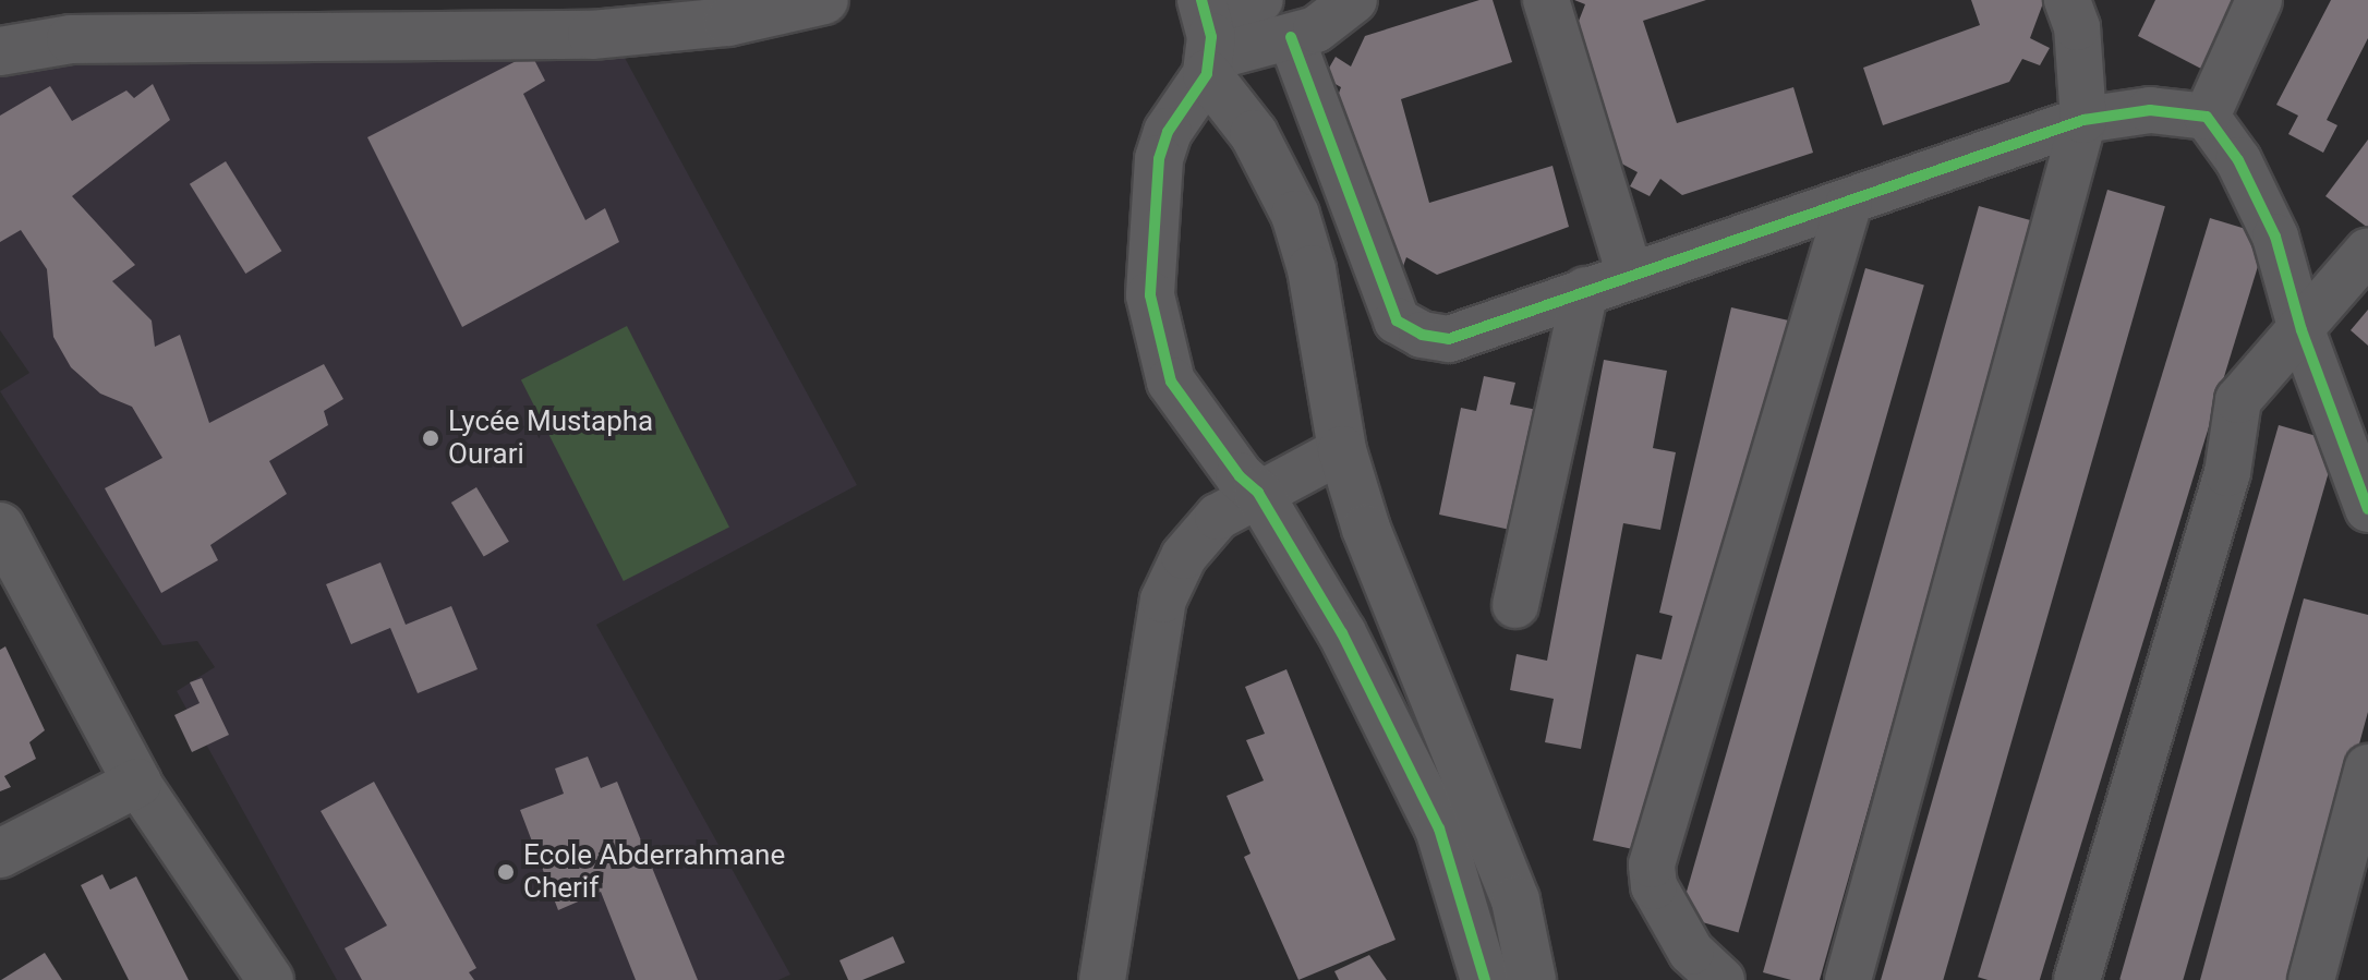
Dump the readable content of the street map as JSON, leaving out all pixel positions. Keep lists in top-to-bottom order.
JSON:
{
  "places": ["Lycée Mustapha Ourari", "Ecole Abderrahmane Cherif"]
}
